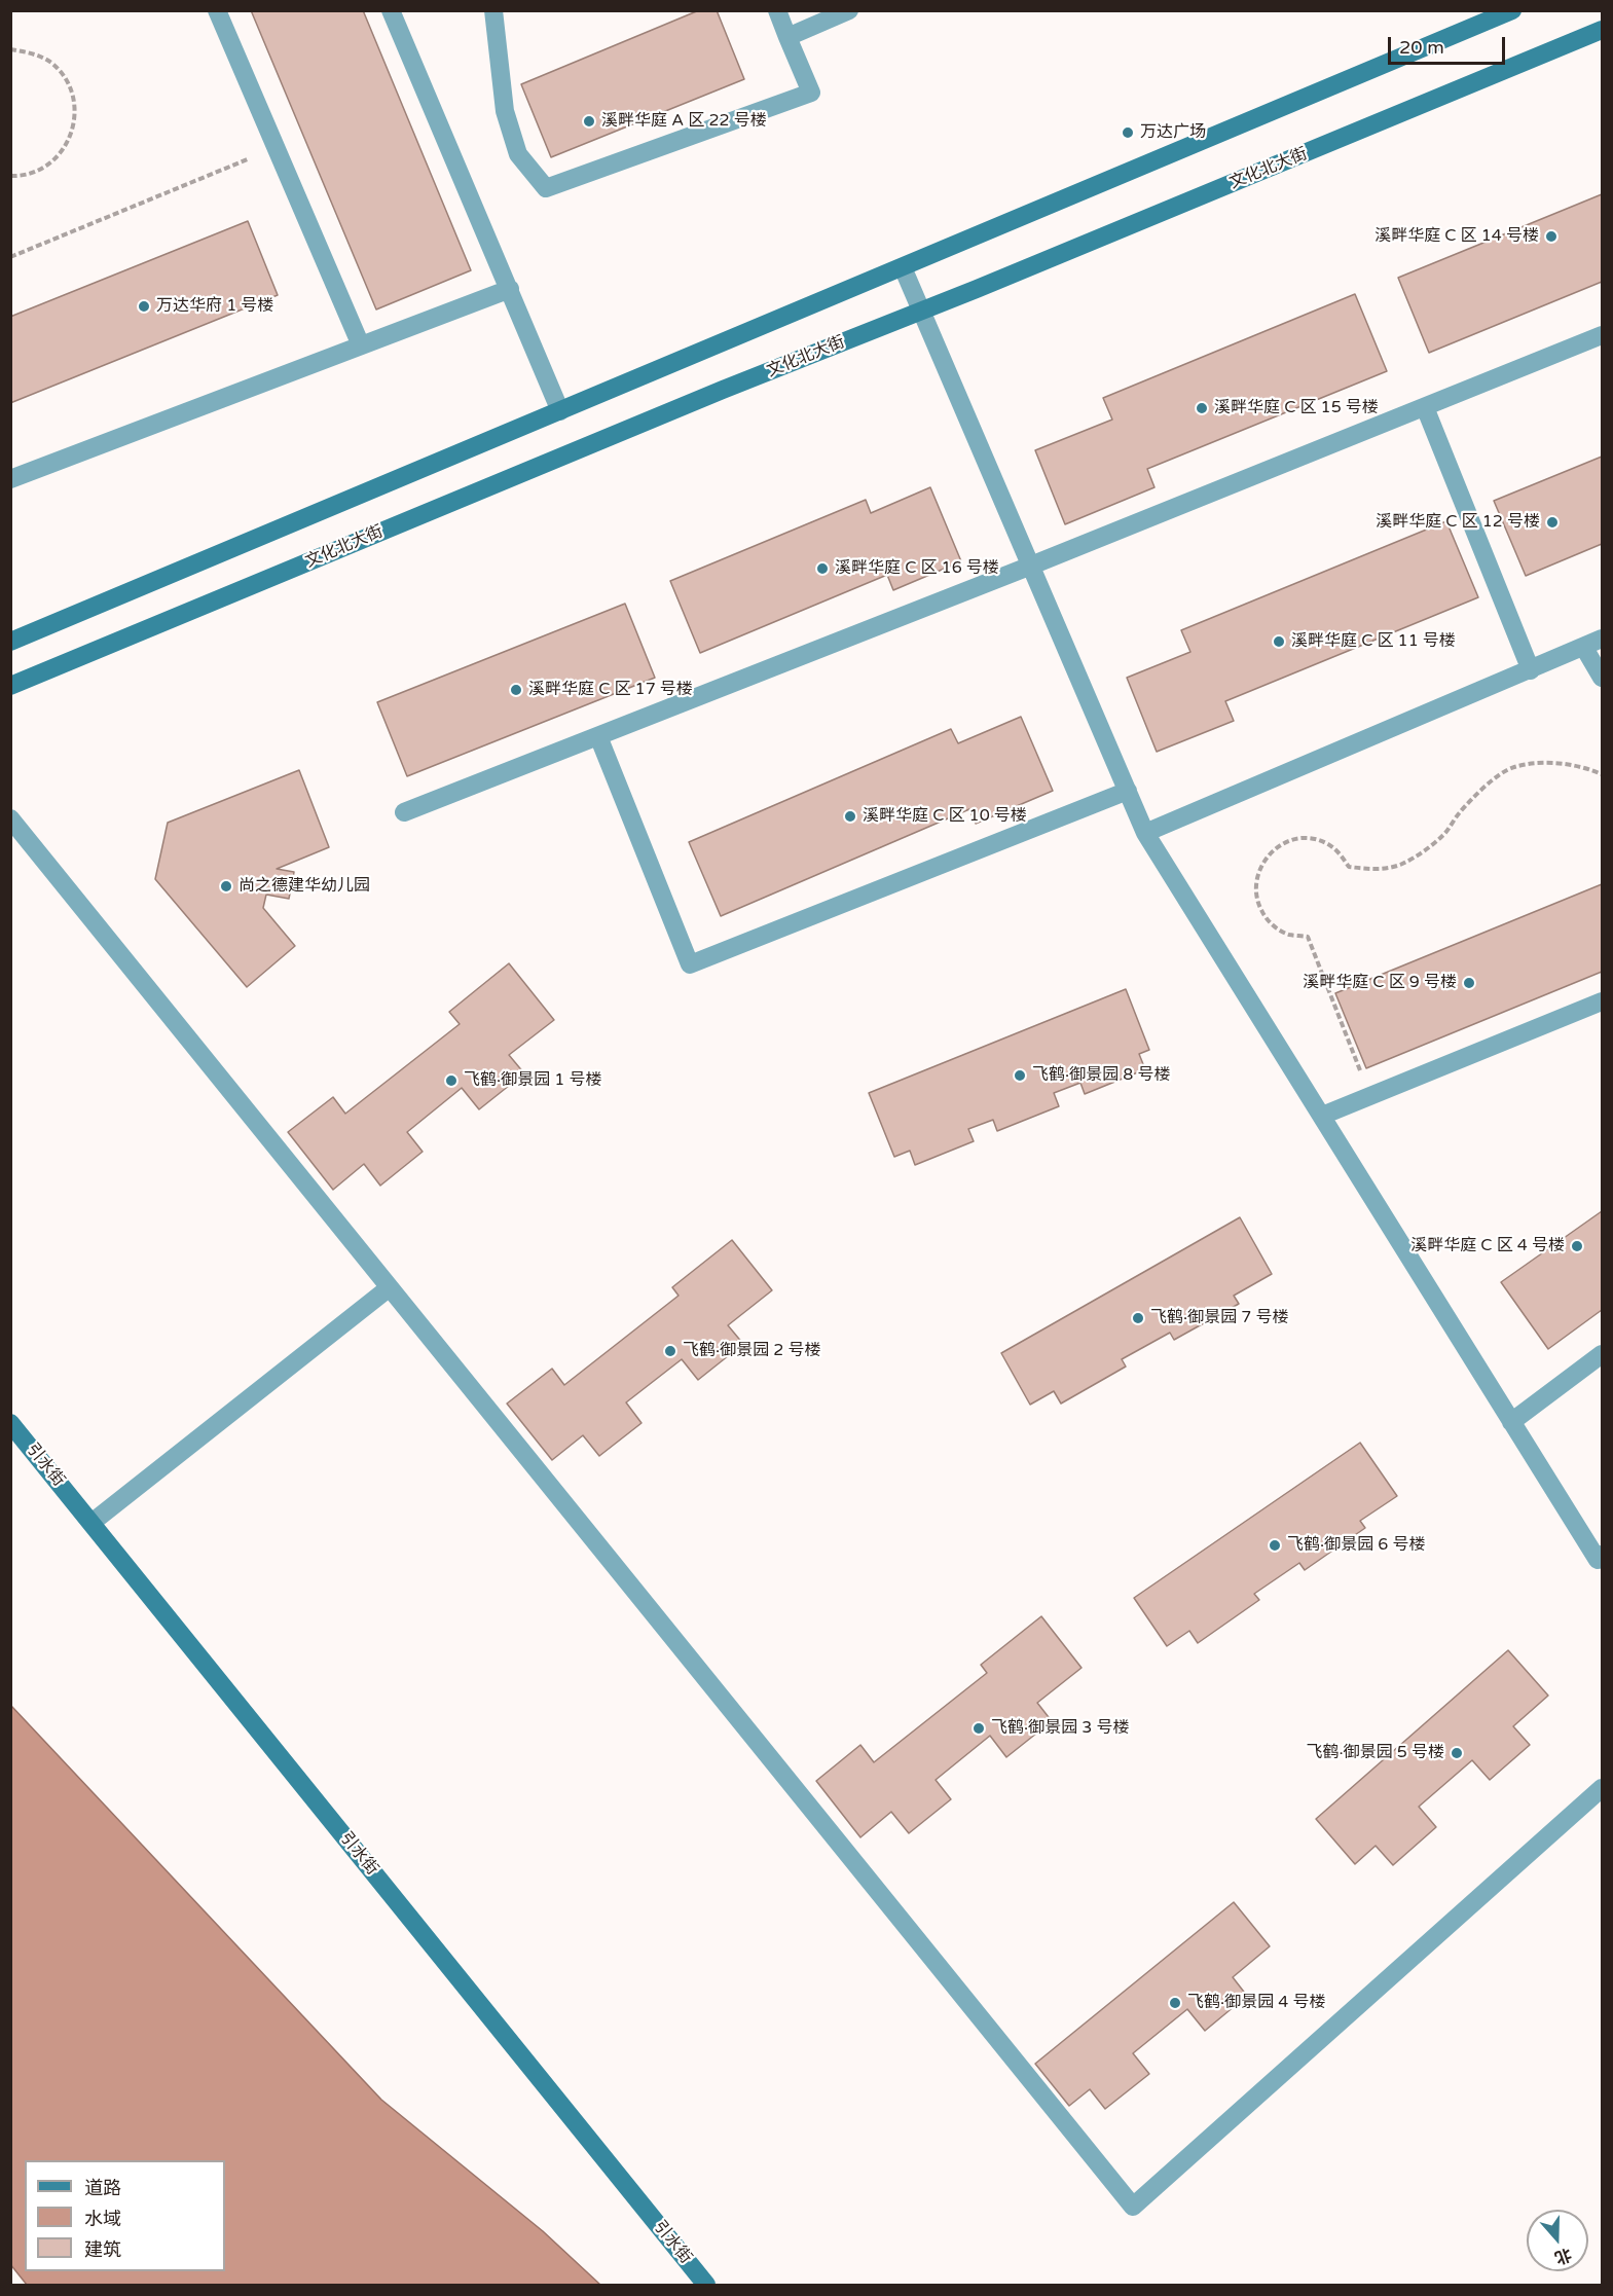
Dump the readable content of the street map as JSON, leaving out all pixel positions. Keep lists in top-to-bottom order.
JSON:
{
  "streets": {
    "main road": ["文化北大街", "引水街"]
  },
  "places": [
    "溪畔华庭 A 区 22 号楼",
    "万达广场",
    "溪畔华庭 C 区 14 号楼",
    "万达华府 1 号楼",
    "溪畔华庭 C 区 15 号楼",
    "溪畔华庭 C 区 12 号楼",
    "溪畔华庭 C 区 16 号楼",
    "溪畔华庭 C 区 11 号楼",
    "溪畔华庭 C 区 17 号楼",
    "溪畔华庭 C 区 10 号楼",
    "尚之德建华幼儿园",
    "溪畔华庭 C 区 9 号楼",
    "飞鹤·御景园 8 号楼",
    "飞鹤·御景园 1 号楼",
    "溪畔华庭 C 区 4 号楼",
    "飞鹤·御景园 7 号楼",
    "飞鹤·御景园 2 号楼",
    "飞鹤·御景园 6 号楼",
    "飞鹤·御景园 3 号楼",
    "飞鹤·御景园 5 号楼",
    "飞鹤·御景园 4 号楼"
  ],
  "legend": ["道路", "水域", "建筑"],
  "scale_bar": "20 m",
  "north": "bottom"
}
